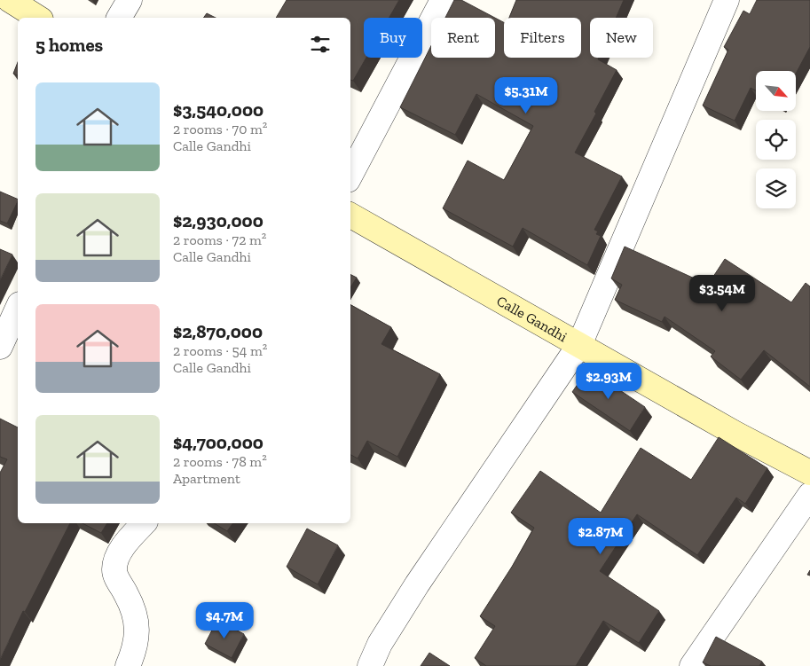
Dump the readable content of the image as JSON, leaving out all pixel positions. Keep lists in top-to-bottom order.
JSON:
{
  "streets": {
    "main road": ["Calle Gandhi"]
  },
  "north": "bottom right",
  "page": {
    "chip": [
      "Buy",
      "Rent",
      "Filters",
      "New"
    ],
    "heading": "5 homes",
    "list": [
      {
        "name": "$3,540,000",
        "note": "2 rooms · 70 m² · Calle Gandhi"
      },
      {
        "name": "$2,930,000",
        "note": "2 rooms · 72 m² · Calle Gandhi"
      },
      {
        "name": "$2,870,000",
        "note": "2 rooms · 54 m² · Calle Gandhi"
      },
      {
        "name": "$4,700,000",
        "note": "2 rooms · 78 m² · Apartment"
      }
    ],
    "price": [
      "$5.31M",
      "$3.54M",
      "$2.93M",
      "$2.87M",
      "$4.7M"
    ]
  }
}
